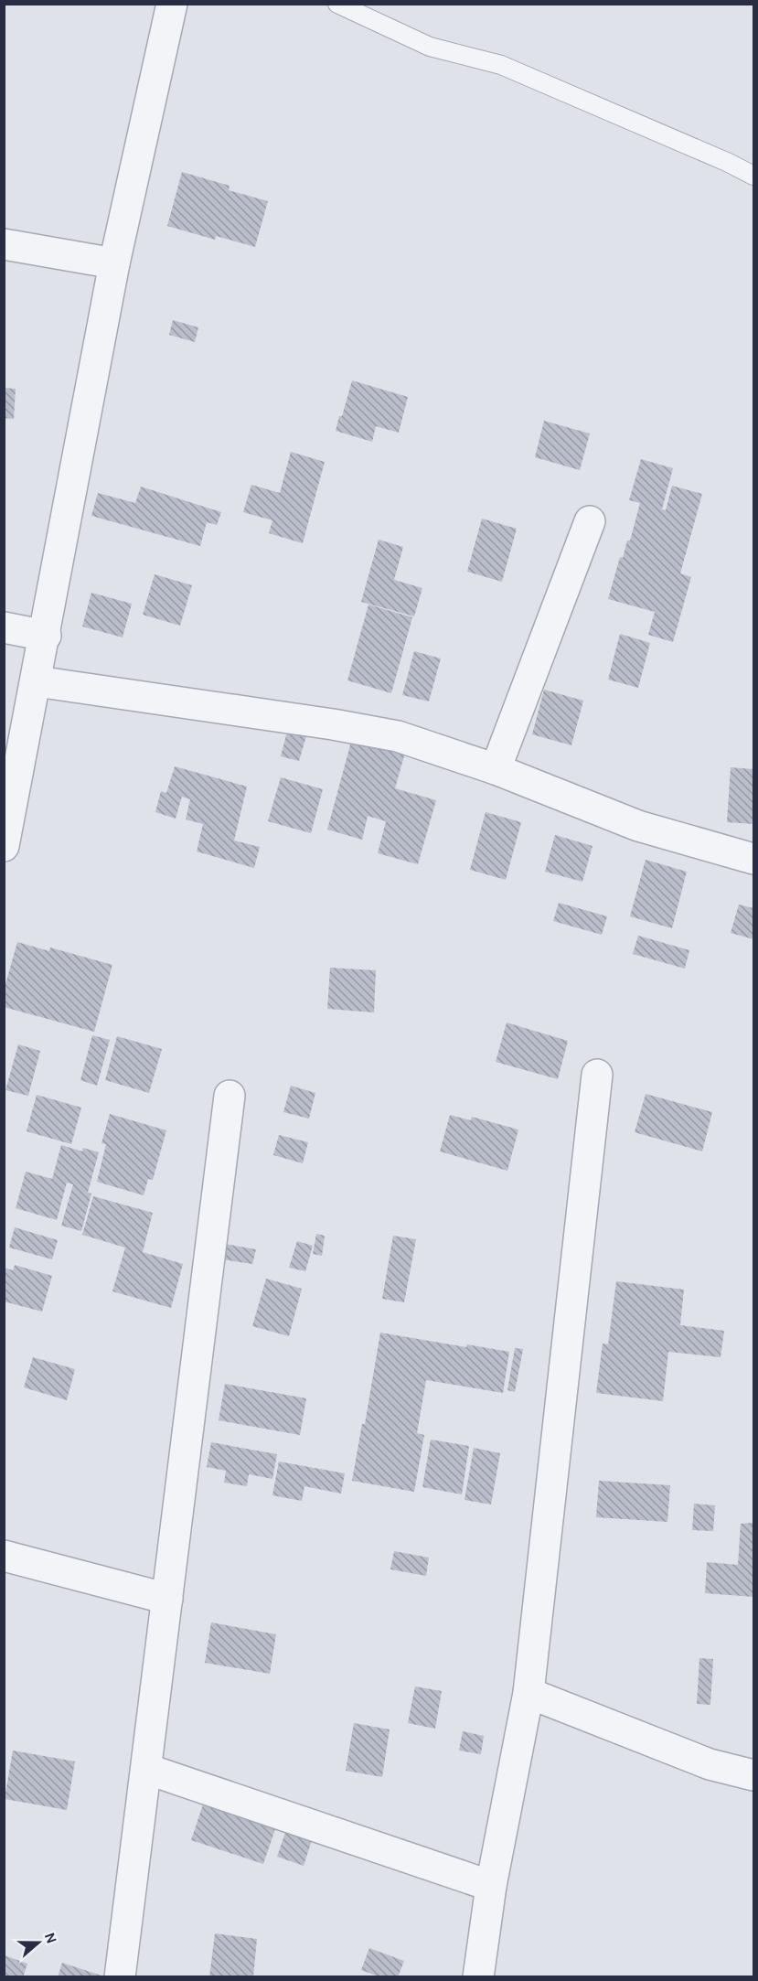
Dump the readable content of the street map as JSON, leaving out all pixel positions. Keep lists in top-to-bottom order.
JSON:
{
  "north": "right"
}
